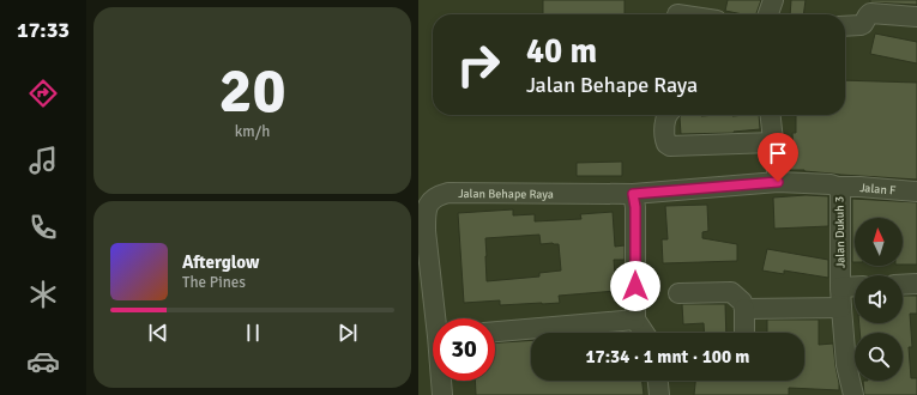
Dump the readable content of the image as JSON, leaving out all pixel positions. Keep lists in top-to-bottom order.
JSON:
{
  "streets": {
    "street": ["Jalan F", "Jalan Behape Raya", "Jalan Dukuh 3"]
  },
  "crossings": [
    ["Jalan F", "Jalan Dukuh 3"],
    ["Jalan Behape Raya", "Jalan Dukuh 3"]
  ],
  "north": "top",
  "page": {
    "tabs": "17:33",
    "tile": ["20", "km/h"],
    "turn": ["40 m", "Jalan Behape Raya"],
    "song": ["Afterglow", "The Pines"],
    "limit": "30",
    "trip": "17:34 · 1 mnt · 100 m"
  }
}
